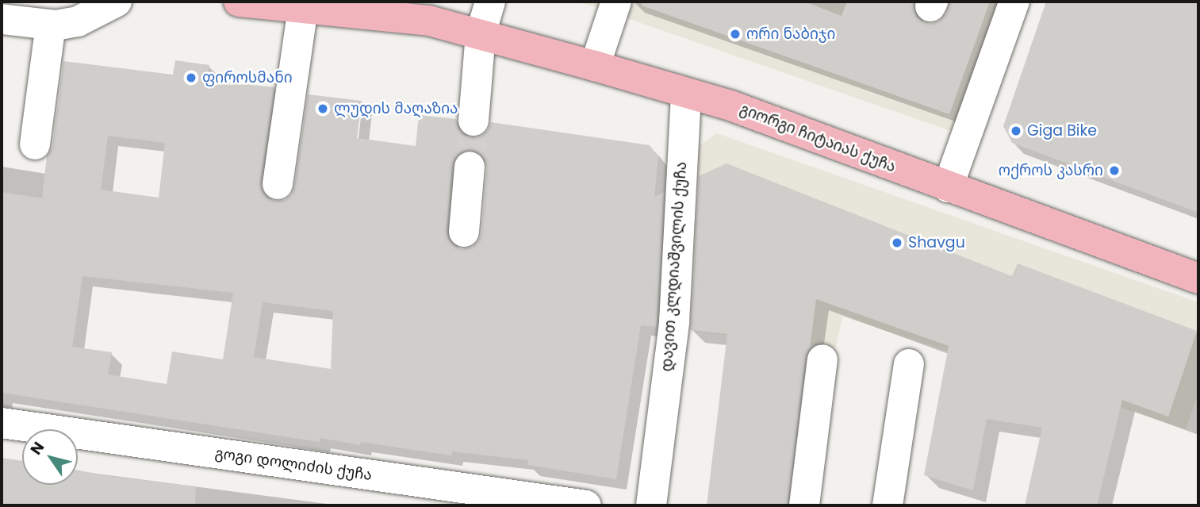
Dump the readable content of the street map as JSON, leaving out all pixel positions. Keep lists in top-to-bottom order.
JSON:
{
  "streets": {
    "main road": ["გიორგი ჩიტაიას ქუჩა"],
    "street": ["დავით კლდიაშვილის ქუჩა", "გოგი დოლიძის ქუჩა"]
  },
  "crossings": [
    ["გიორგი ჩიტაიას ქუჩა", "დავით კლდიაშვილის ქუჩა"]
  ],
  "places": [
    "ორი ნაბიჯი",
    "ფიროსმანი",
    "ლუდის მაღაზია",
    "Giga Bike",
    "ოქროს კასრი",
    "Shavgu"
  ],
  "north": "top left"
}
